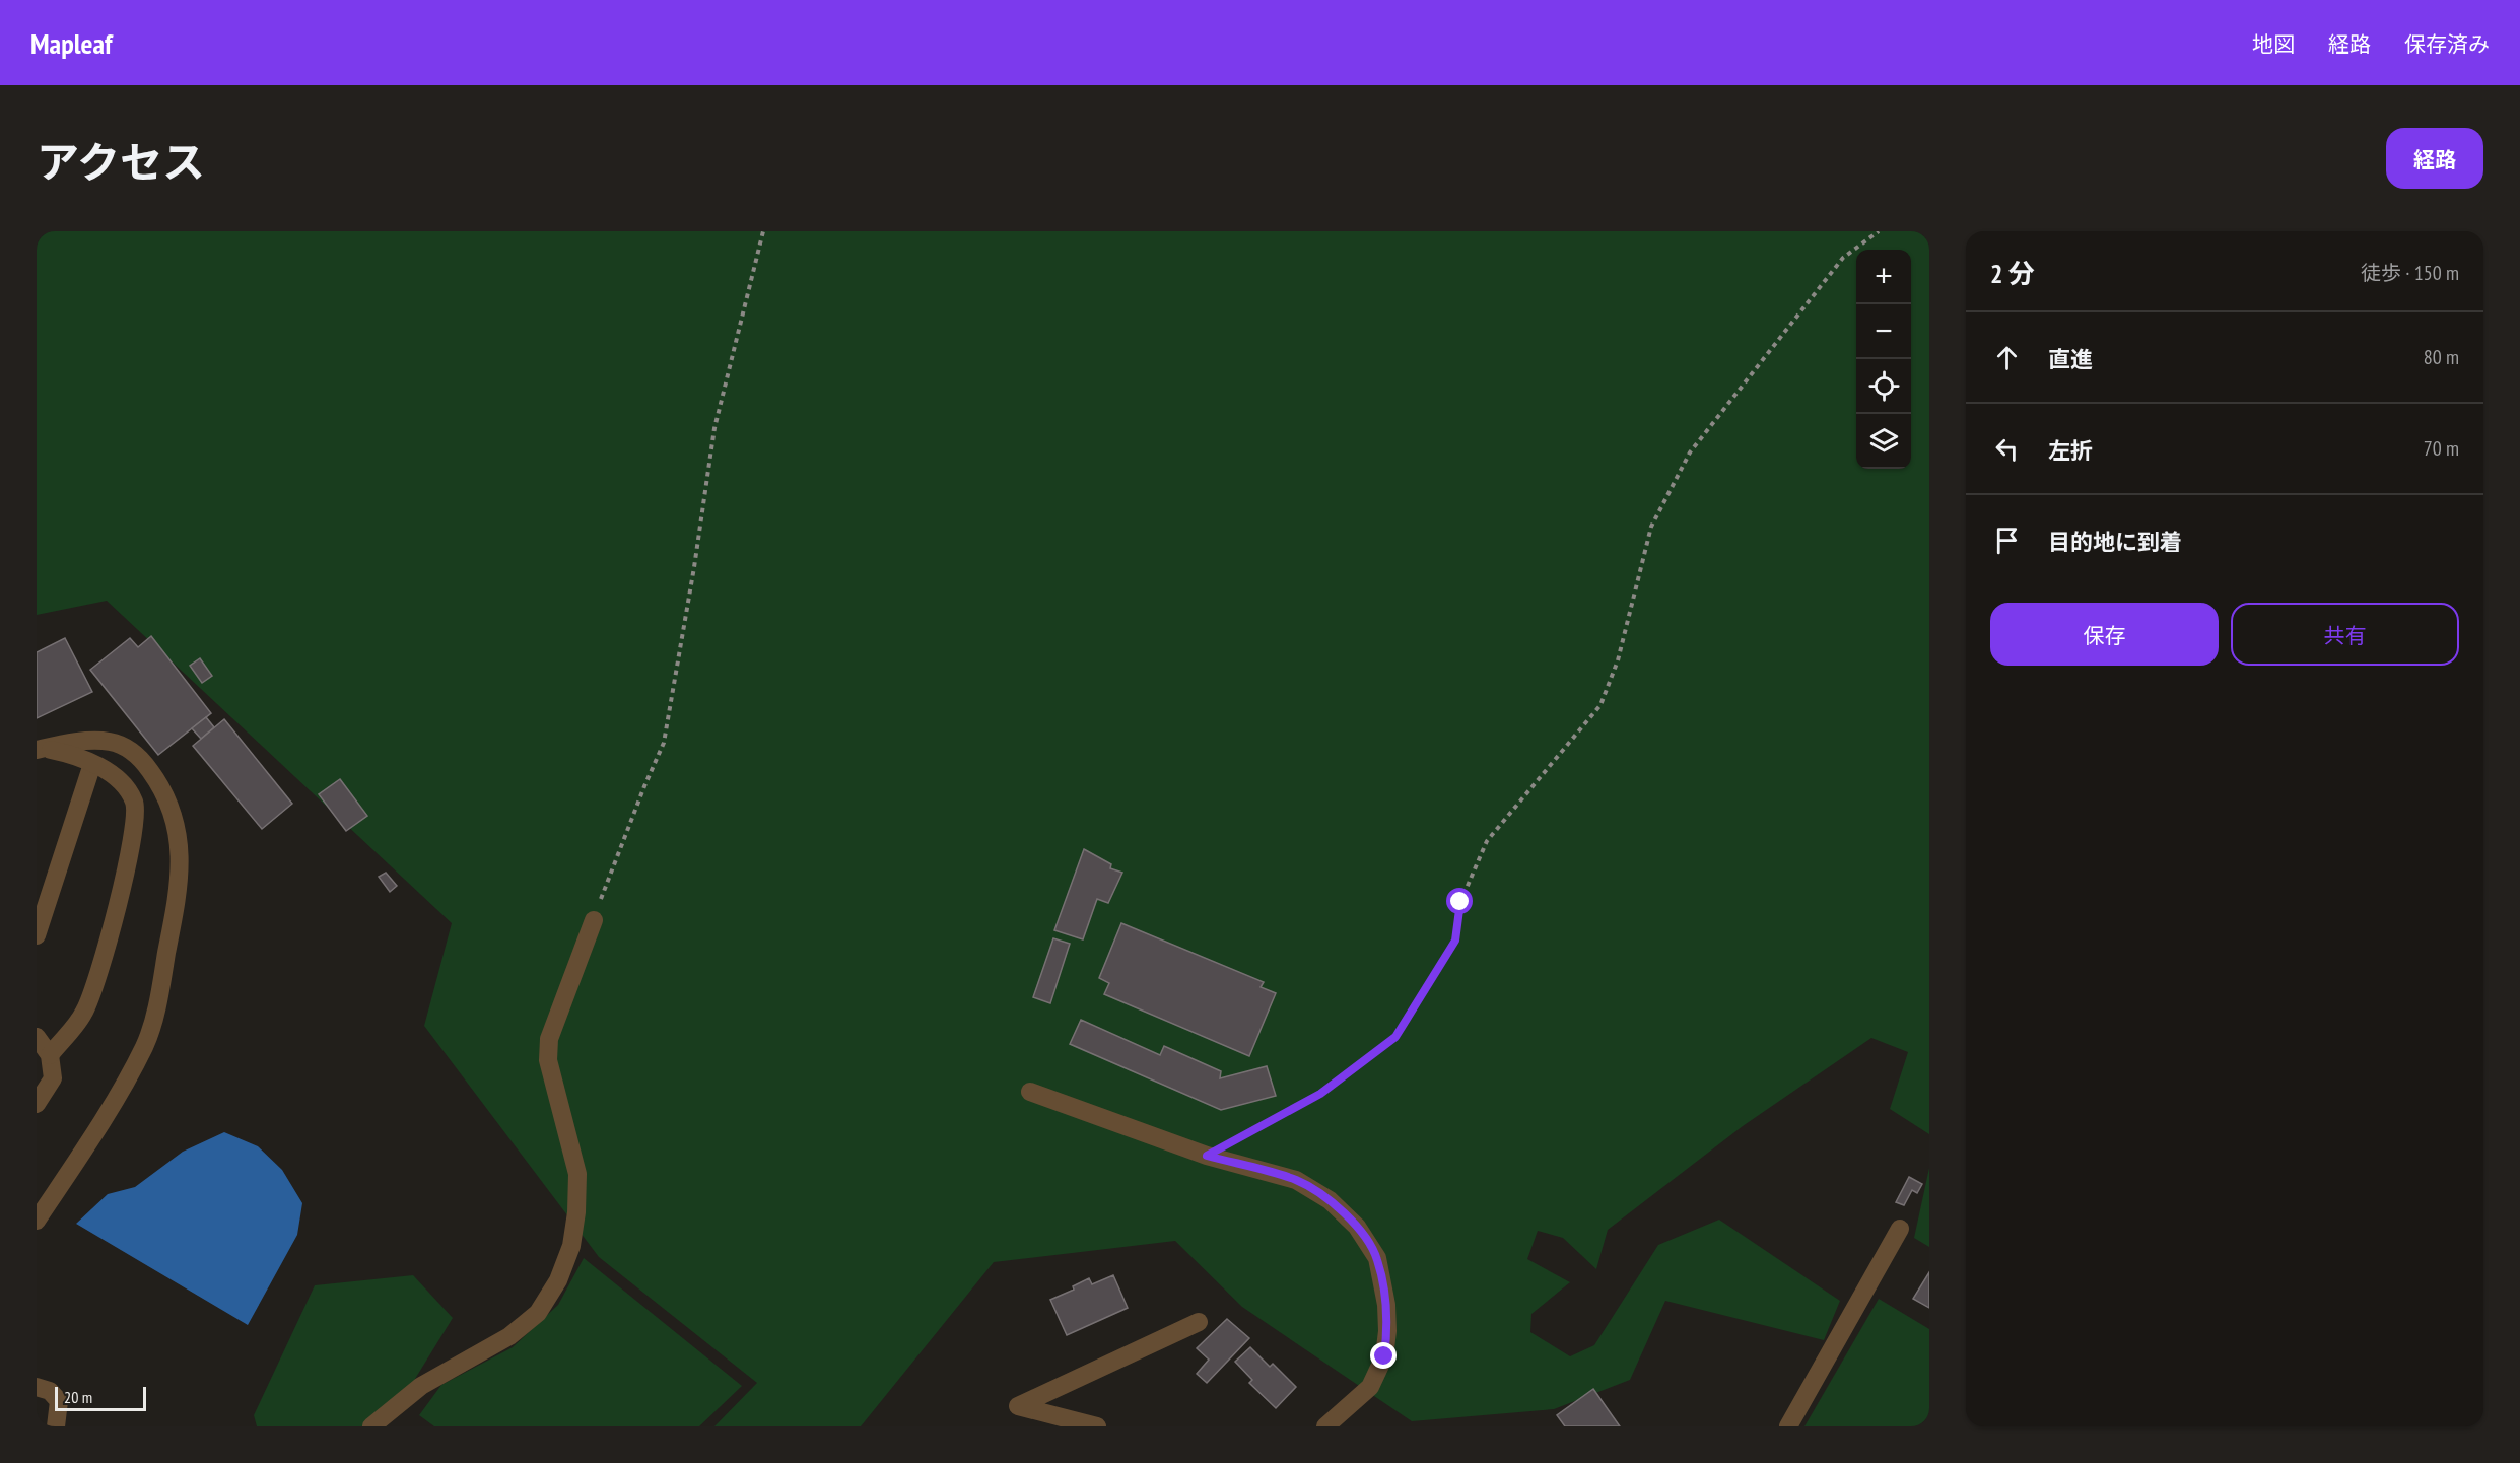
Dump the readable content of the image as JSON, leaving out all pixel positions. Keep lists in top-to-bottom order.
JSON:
{
  "scale_bar": "20 m",
  "page": {
    "header": "Mapleaf",
    "nav": ["地図", "経路", "保存済み"],
    "title": "アクセス",
    "buttons": [
      "経路",
      ["保存", "共有"]
    ],
    "heading": ["2 分", "徒歩 · 150 m"],
    "map_buttons": ["+", "−"],
    "list": [
      ["直進", "80 m"],
      ["左折", "70 m"],
      "目的地に到着"
    ],
    "scale": "20 m"
  }
}
